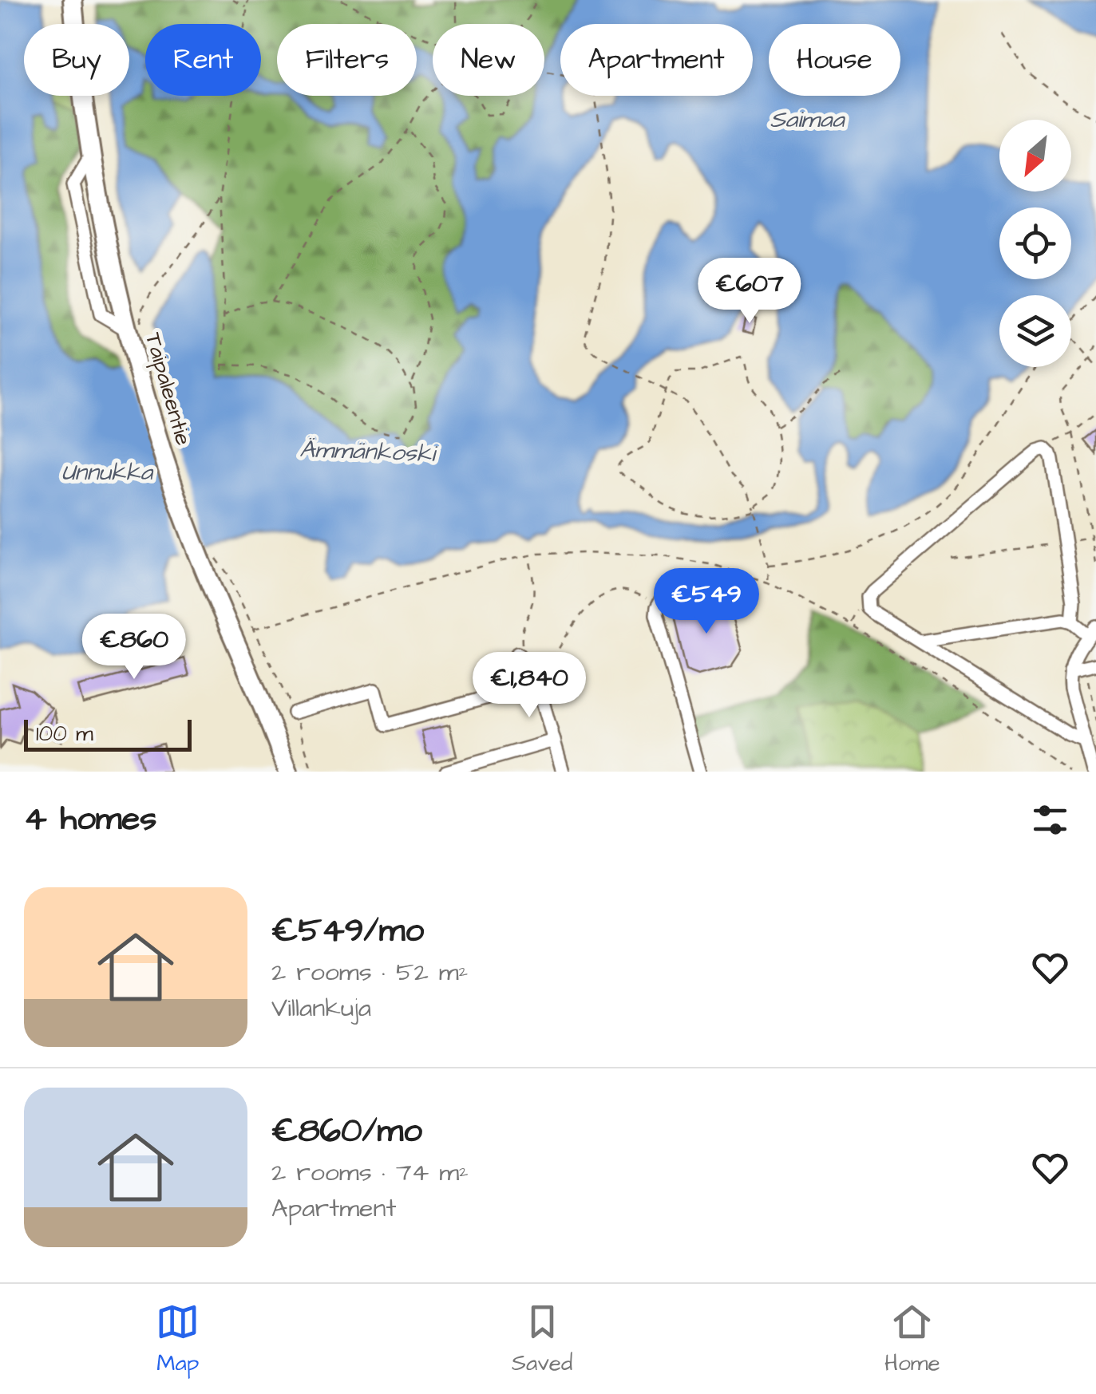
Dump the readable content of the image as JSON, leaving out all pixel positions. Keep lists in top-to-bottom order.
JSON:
{
  "streets": {
    "highway": ["Taipaleentie"]
  },
  "water": ["Saimaa", "Ämmänkoski", "Unnukka"],
  "scale_bar": "100 m",
  "north": "bottom left",
  "page": {
    "chip": [
      "Buy",
      "Rent",
      "Filters",
      "New",
      "Apartment",
      "House"
    ],
    "price": [
      "€607",
      "€549",
      "€860",
      "€1,840"
    ],
    "scale": "100 m",
    "heading": "4 homes",
    "list": [
      {
        "name": "€549/mo",
        "note": "2 rooms · 52 m² · Villankuja"
      },
      {
        "name": "€860/mo",
        "note": "2 rooms · 74 m² · Apartment"
      }
    ],
    "tabs": ["Map", "Saved", "Home"]
  }
}
